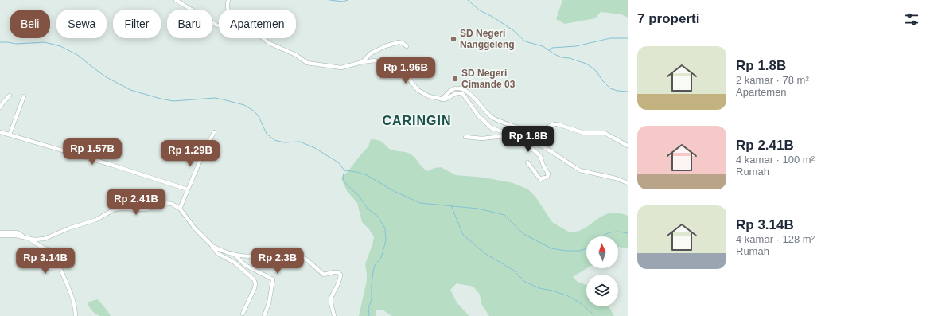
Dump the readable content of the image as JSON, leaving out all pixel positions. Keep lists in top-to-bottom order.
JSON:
{
  "districts": ["CARINGIN"],
  "places": ["SD Negeri Nanggeleng", "SD Negeri Cimande 03"],
  "north": "top",
  "page": {
    "heading": "7 properti",
    "chip": [
      "Beli",
      "Sewa",
      "Filter",
      "Baru",
      "Apartemen"
    ],
    "list": [
      {
        "name": "Rp 1.8B",
        "note": "2 kamar · 78 m² · Apartemen"
      },
      {
        "name": "Rp 2.41B",
        "note": "4 kamar · 100 m² · Rumah"
      },
      {
        "name": "Rp 3.14B",
        "note": "4 kamar · 128 m² · Rumah"
      }
    ],
    "price": [
      "Rp 1.96B",
      "Rp 1.8B",
      "Rp 1.57B",
      "Rp 1.29B",
      "Rp 2.41B",
      "Rp 3.14B",
      "Rp 2.3B"
    ]
  }
}
